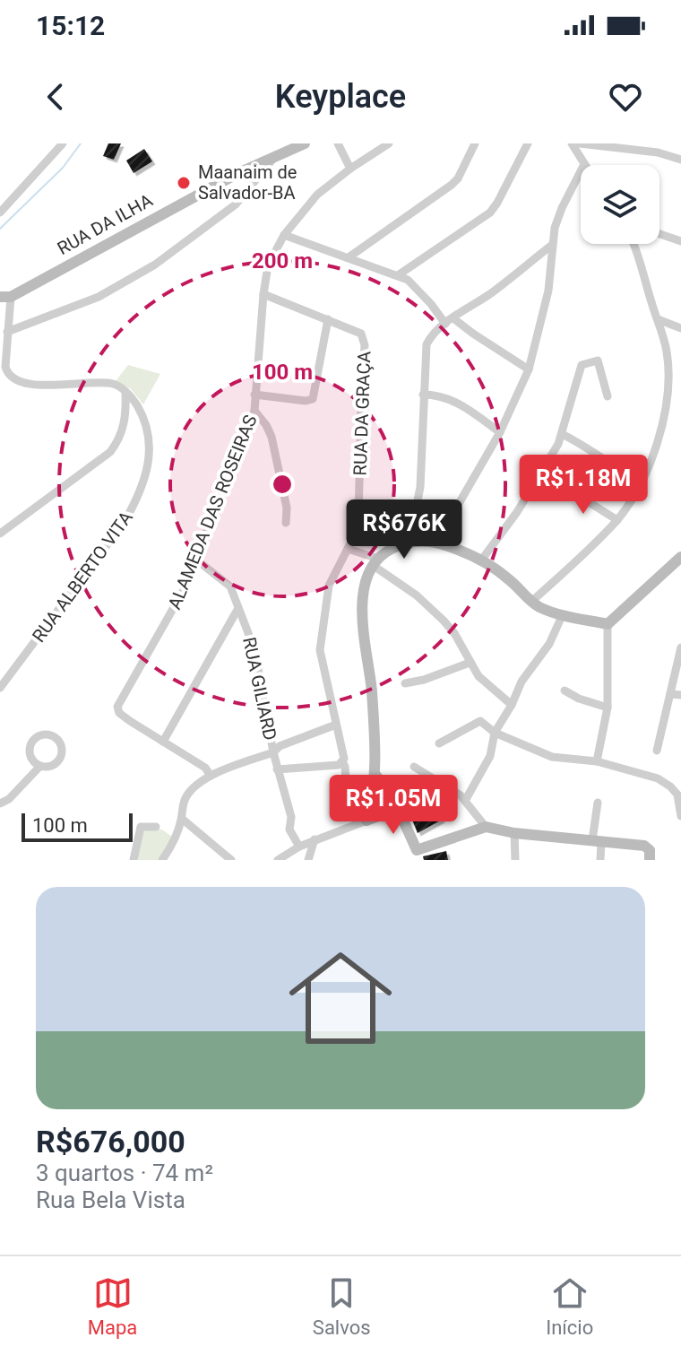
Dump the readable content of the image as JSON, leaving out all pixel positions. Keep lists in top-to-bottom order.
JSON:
{
  "streets": {
    "main road": ["RUA DA ILHA"],
    "street": [
      "RUA DA GRAÇA",
      "ALAMEDA DAS ROSEIRAS",
      "RUA ALBERTO VITA",
      "RUA GILIARD"
    ]
  },
  "crossings": [
    ["RUA DA GRAÇA", "ALAMEDA DAS ROSEIRAS"],
    ["ALAMEDA DAS ROSEIRAS", "RUA GILIARD"]
  ],
  "places": ["Maanaim de Salvador-BA"],
  "scale_bar": "100 m",
  "page": {
    "status": "15:12",
    "header": "Keyplace",
    "price": ["R$1.18M", "R$676K", "R$1.05M"],
    "scale": "100 m",
    "list": [
      {
        "name": "R$676,000",
        "note": "3 quartos · 74 m² · Rua Bela Vista"
      }
    ],
    "tabs": ["Mapa", "Salvos", "Início"]
  },
  "rings": ["200 m", "100 m"]
}
